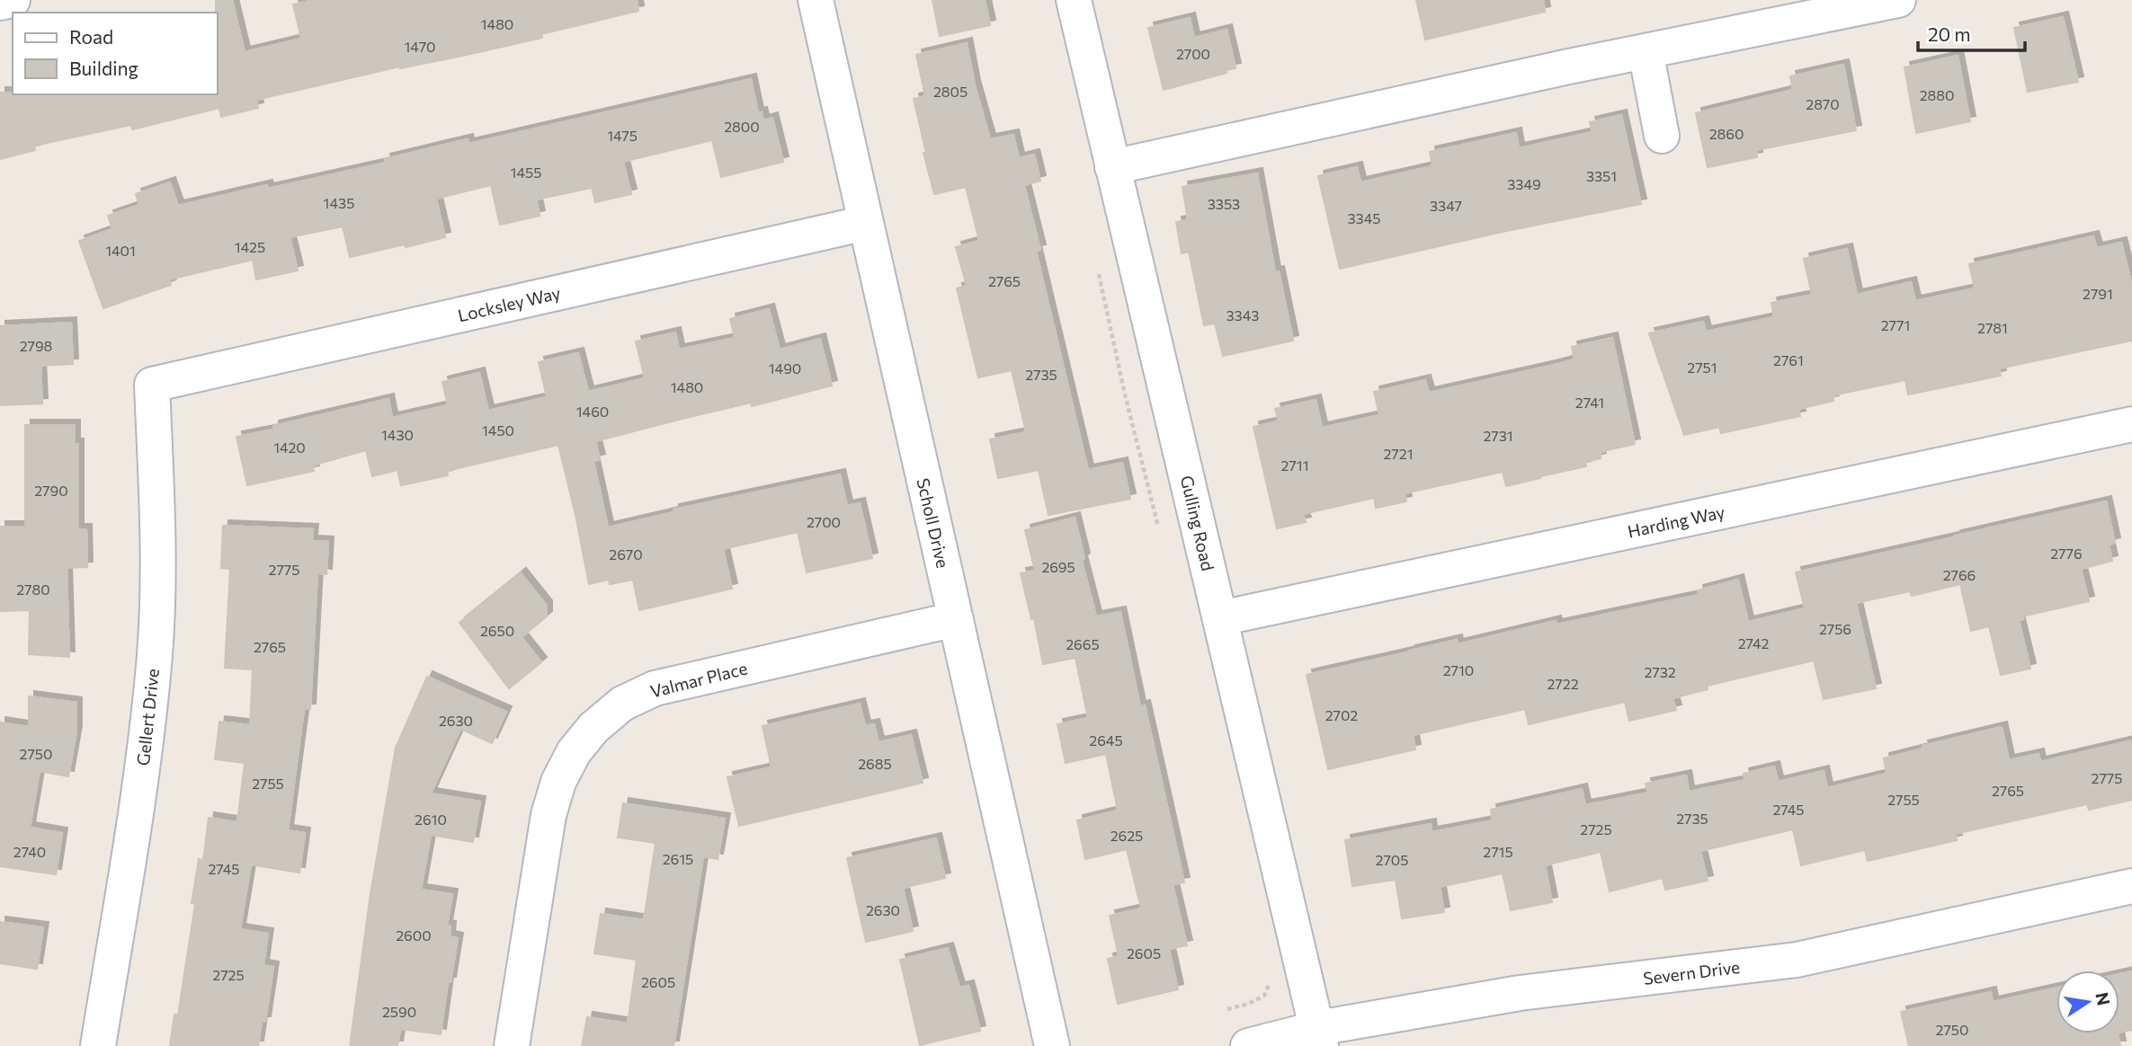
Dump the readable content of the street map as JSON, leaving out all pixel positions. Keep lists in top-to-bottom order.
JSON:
{
  "streets": {
    "street": [
      "Locksley Way",
      "Harding Way",
      "Scholl Drive",
      "Gulling Road",
      "Valmar Place",
      "Gellert Drive",
      "Severn Drive"
    ]
  },
  "crossings": [
    ["Locksley Way", "Scholl Drive"],
    ["Locksley Way", "Gellert Drive"],
    ["Harding Way", "Gulling Road"],
    ["Scholl Drive", "Valmar Place"],
    ["Gulling Road", "Severn Drive"]
  ],
  "house_numbers": [
    "1480",
    "1470",
    "2700",
    "2805",
    "2880",
    "2870",
    "2800",
    "2860",
    "1475",
    "1455",
    "3351",
    "3349",
    "1435",
    "3353",
    "3347",
    "3345",
    "1425",
    "1401",
    "2765",
    "2791",
    "3343",
    "2771",
    "2781",
    "2798",
    "2761",
    "2751",
    "1490",
    "2735",
    "1480",
    "2741",
    "1460",
    "1450",
    "1430",
    "2731",
    "1420",
    "2721",
    "2711",
    "2790",
    "2700",
    "2776",
    "2670",
    "2695",
    "2775",
    "2766",
    "2780",
    "2756",
    "2650",
    "2742",
    "2665",
    "2765",
    "2710",
    "2732",
    "2722",
    "2702",
    "2630",
    "2645",
    "2750",
    "2685",
    "2775",
    "2755",
    "2765",
    "2755",
    "2745",
    "2735",
    "2610",
    "2725",
    "2625",
    "2740",
    "2715",
    "2615",
    "2705",
    "2745",
    "2630",
    "2600",
    "2605",
    "2725",
    "2605",
    "2590",
    "2750"
  ],
  "legend": ["Road", "Building"],
  "scale_bar": "20 m",
  "north": "right"
}
